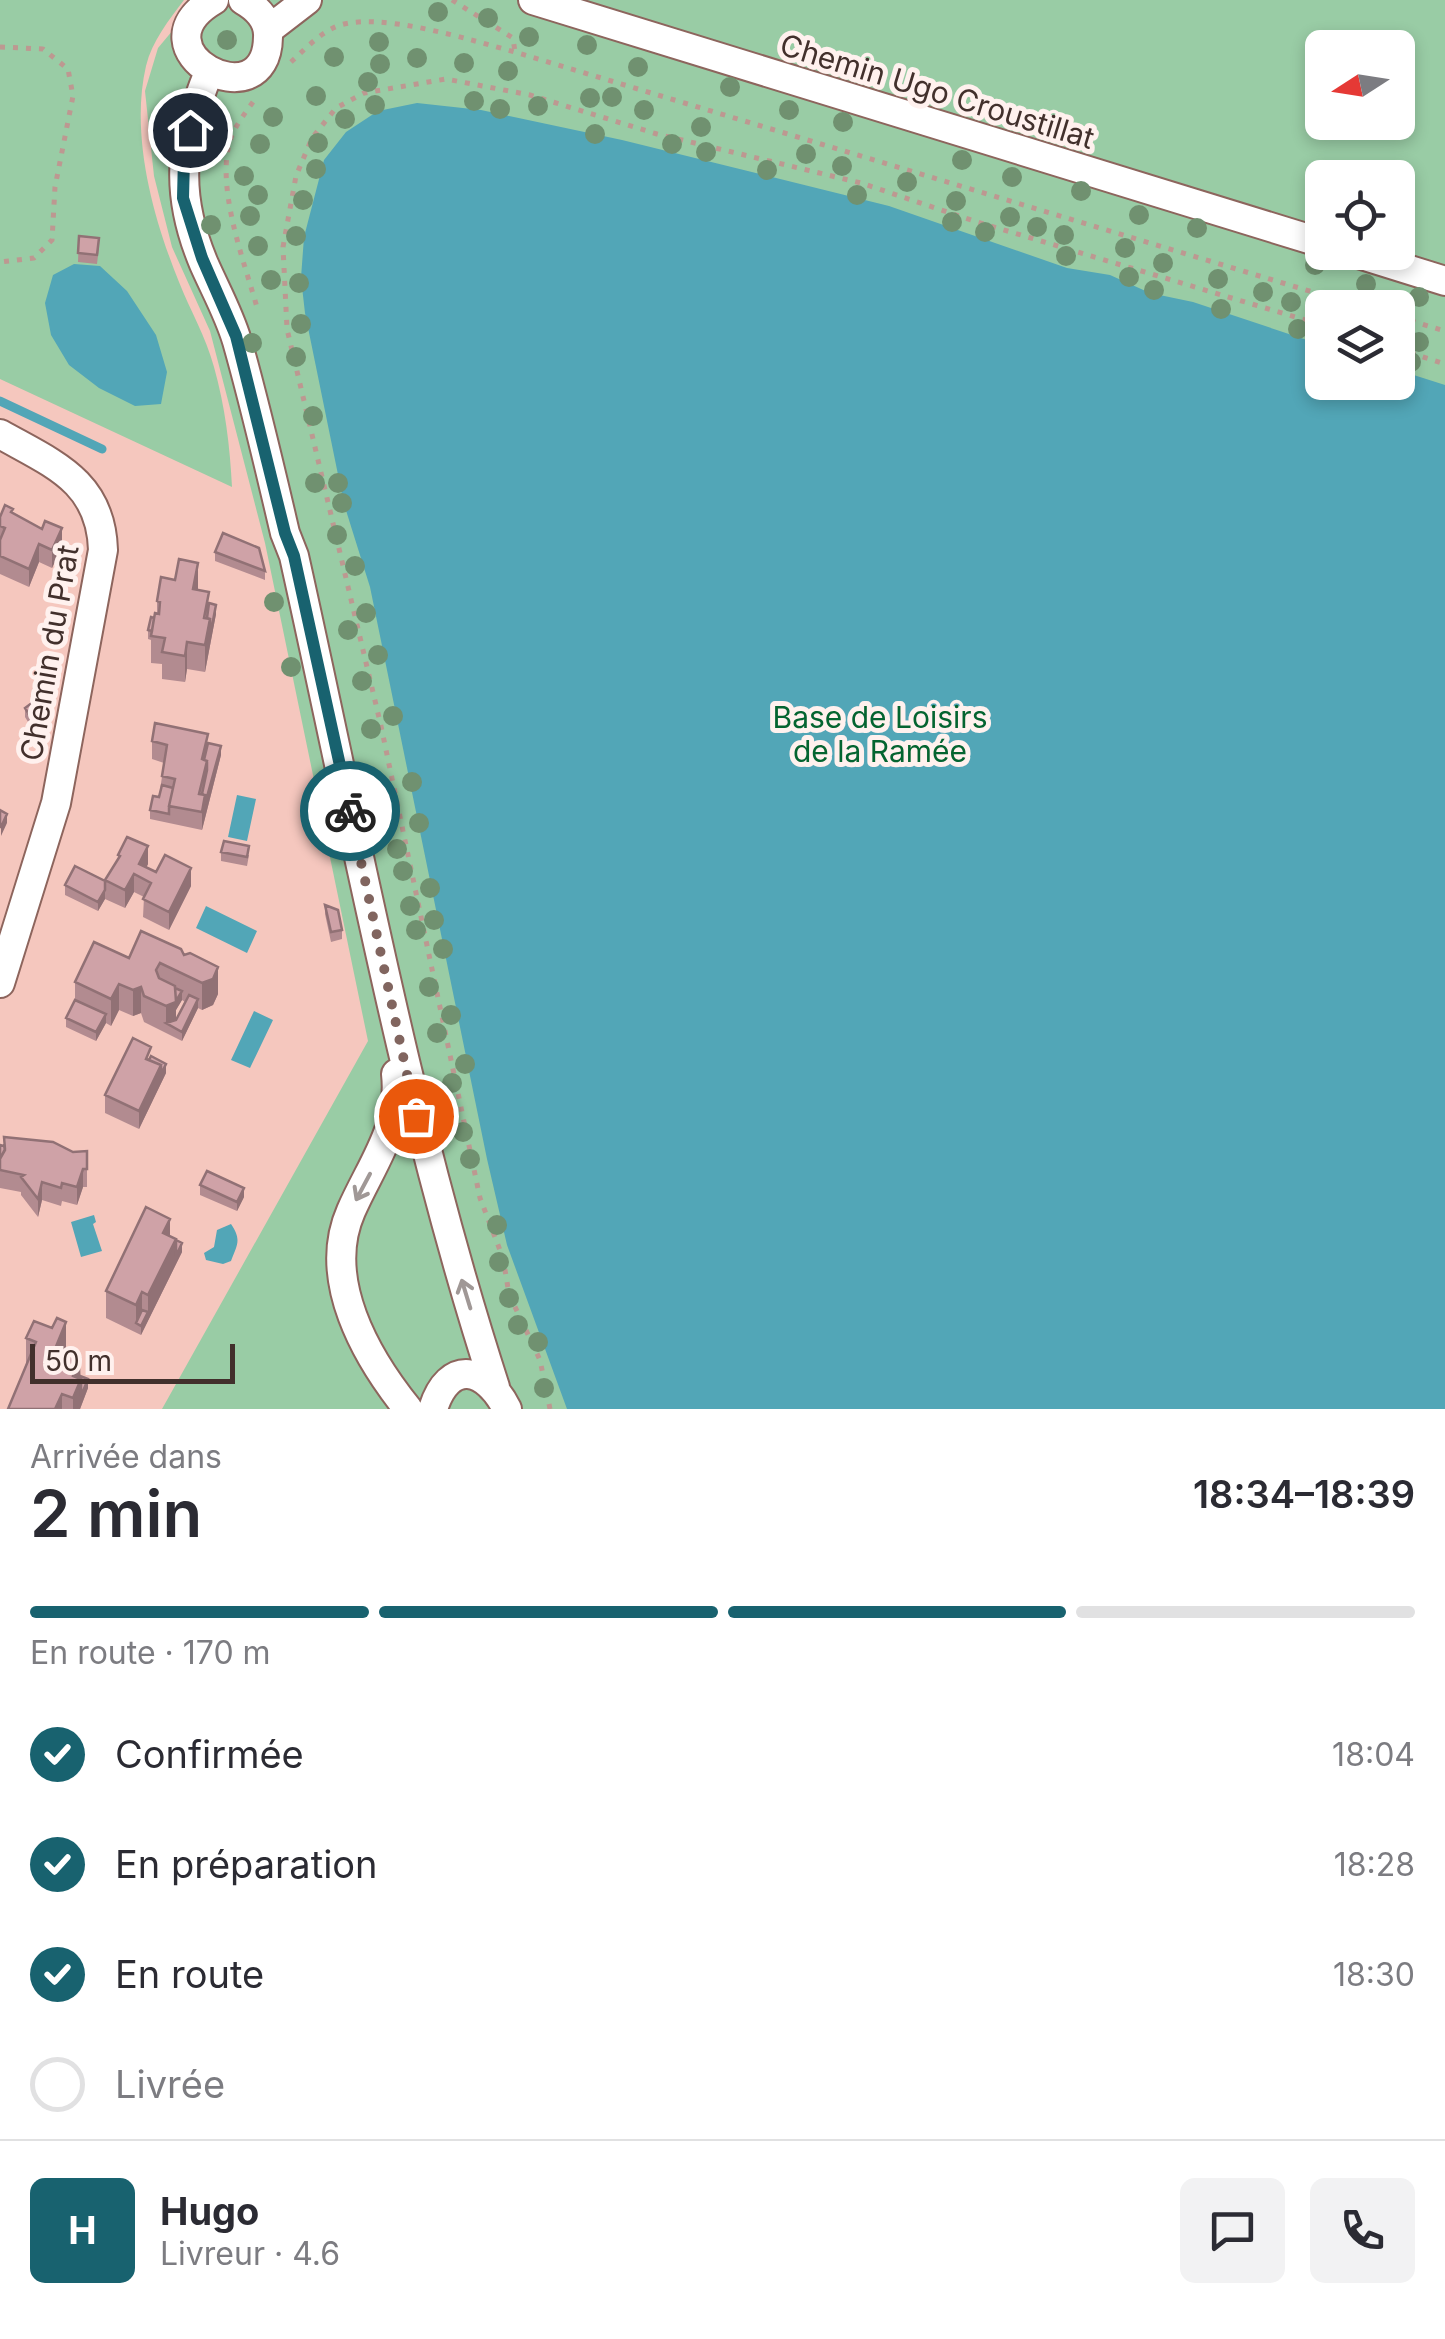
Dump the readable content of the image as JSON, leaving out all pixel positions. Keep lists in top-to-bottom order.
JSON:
{
  "streets": {
    "street": ["Chemin Ugo Croustillat", "Chemin du Prat"]
  },
  "parks": ["Base de Loisirs de la Ramée"],
  "scale_bar": "50 m",
  "north": "left",
  "page": {
    "scale": "50 m",
    "heading": ["2 min", "Arrivée dans", "18:34–18:39"],
    "panel": ["Hugo", "Livreur · 4.6"],
    "bar": "En route · 170 m",
    "list": [
      ["Confirmée", "18:04"],
      ["En préparation", "18:28"],
      ["En route", "18:30"],
      "Livrée"
    ],
    "round": "H"
  }
}
